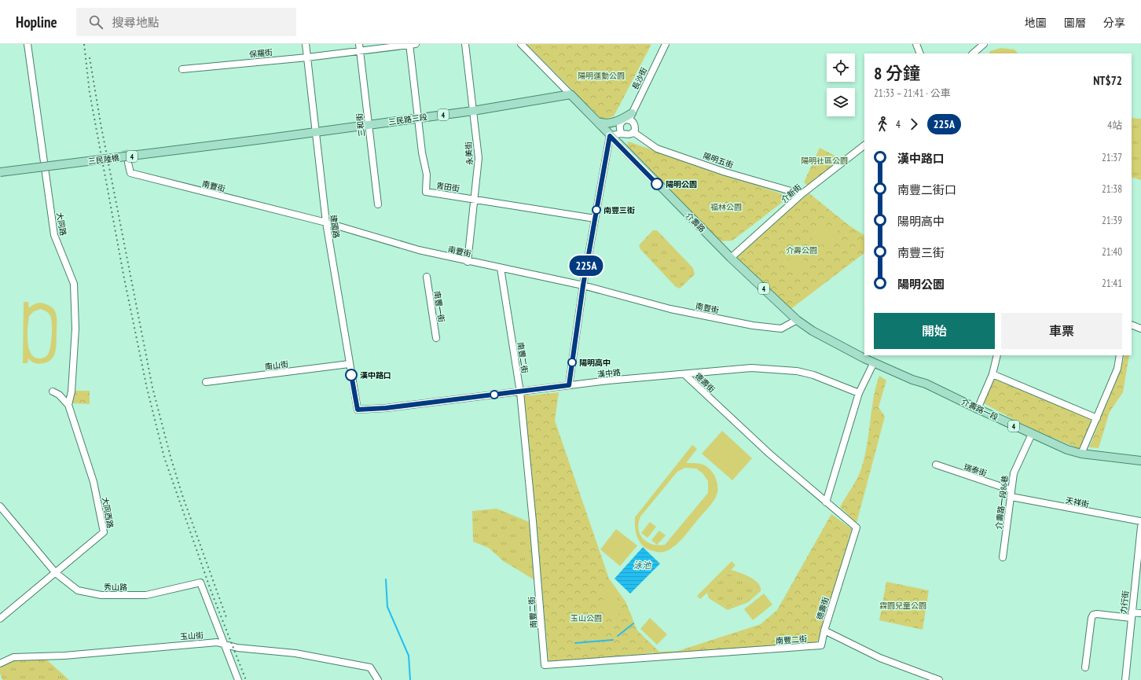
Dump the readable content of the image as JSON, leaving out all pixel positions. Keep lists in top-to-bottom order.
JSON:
{
  "streets": {
    "main road": [
      "4",
      "三民路三段",
      "三民陸橋",
      "介壽路",
      "介壽路一段"
    ],
    "street": [
      "保羅街",
      "長沙街",
      "三和街",
      "永美街",
      "陽明五街",
      "南豐街",
      "青田街",
      "介新街",
      "大同路",
      "建國路",
      "南豐一街",
      "南豐二街",
      "南山街",
      "漢中路",
      "德壽街",
      "瑞泰街",
      "介壽路一段86巷",
      "天祥街",
      "大同西路",
      "秀山路",
      "力行街",
      "玉山街"
    ]
  },
  "crossings": [
    ["保羅街", "三和街"],
    ["保羅街", "青田街"],
    ["保羅街", "建國路"],
    ["長沙街", "陽明五街"],
    ["三民路三段", "三和街"],
    ["三民路三段", "永美街"],
    ["三民路三段", "三民陸橋"],
    ["三民路三段", "青田街"],
    ["三民路三段", "介壽路"],
    ["三民路三段", "建國路"],
    ["永美街", "南豐街"],
    ["永美街", "青田街"],
    ["陽明五街", "介新街"],
    ["南豐街", "介壽路"],
    ["南豐街", "建國路"],
    ["南豐街", "南豐二街"],
    ["介新街", "介壽路"],
    ["介壽路", "介壽路一段"],
    ["大同路", "大同西路"],
    ["建國路", "南山街"],
    ["建國路", "漢中路"],
    ["南豐二街", "漢中路"],
    ["南豐二街", "德壽街"],
    ["漢中路", "德壽街"],
    ["介壽路一段", "介壽路一段86巷"],
    ["瑞泰街", "介壽路一段86巷"],
    ["介壽路一段86巷", "天祥街"],
    ["大同西路", "秀山路"],
    ["秀山路", "玉山街"]
  ],
  "water": ["泳池"],
  "parks": [
    "陽明運動公園",
    "陽明社區公園",
    "福林公園",
    "介壽公園",
    "霖園兒童公園",
    "玉山公園"
  ],
  "places": [
    "陽明公園",
    "南豐三街",
    "陽明高中",
    "漢中路口"
  ],
  "lines": ["bus line 225A"],
  "page": {
    "header": "Hopline",
    "search": "搜尋地點",
    "nav": ["地圖", "圖層", "分享"],
    "on_map": "225A",
    "heading": ["8 分鐘", "21:33 – 21:41 · 公車", "NT$72"],
    "legs": ["4", "225A", "4站"],
    "list": [
      {
        "name": "漢中路口",
        "value": "21:37"
      },
      {
        "name": "南豐二街口",
        "value": "21:38"
      },
      {
        "name": "陽明高中",
        "value": "21:39"
      },
      {
        "name": "南豐三街",
        "value": "21:40"
      },
      {
        "name": "陽明公園",
        "value": "21:41"
      }
    ],
    "buttons": ["開始", "車票"]
  }
}
